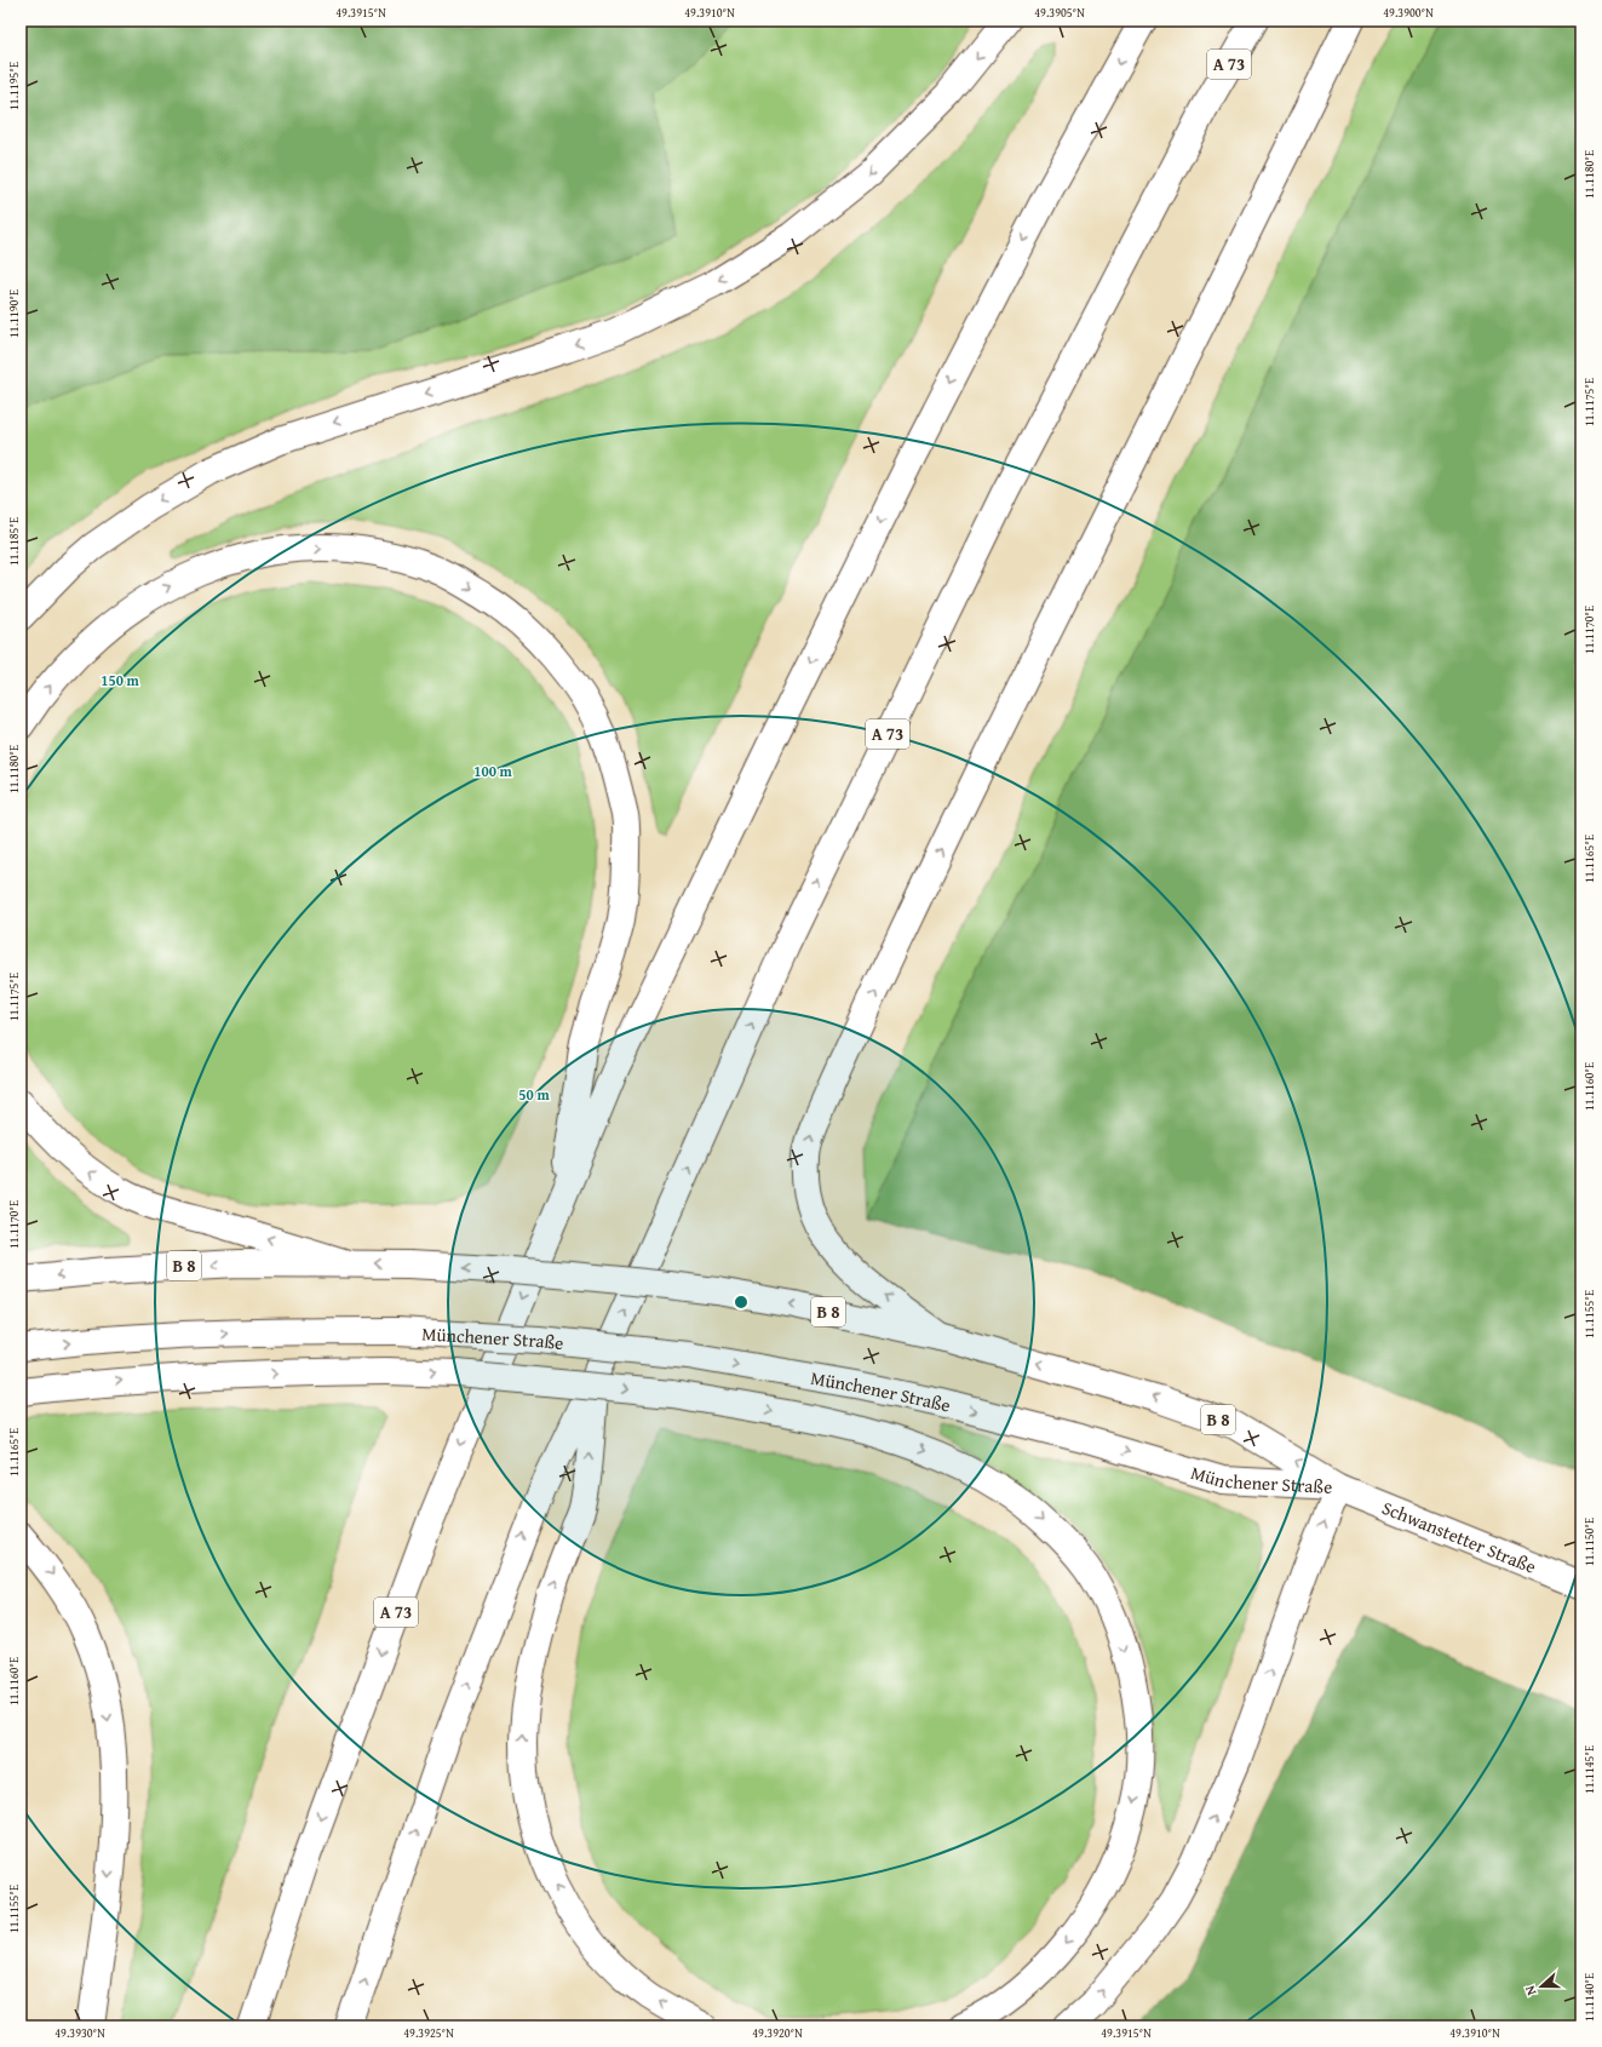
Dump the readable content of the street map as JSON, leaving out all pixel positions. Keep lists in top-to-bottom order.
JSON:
{
  "streets": {
    "main road": [
      "A 73",
      "B 8",
      "Münchener Straße",
      "Schwanstetter Straße"
    ]
  },
  "crossings": [
    ["Münchener Straße", "Schwanstetter Straße"]
  ],
  "north": "left",
  "coordinates": [
    "49.3915°N",
    "49.3910°N",
    "49.3905°N",
    "49.3900°N",
    "11.1195°E",
    "11.1180°E",
    "11.1190°E",
    "11.1175°E",
    "11.1185°E",
    "11.1170°E",
    "11.1165°E",
    "11.1160°E",
    "11.1155°E",
    "11.1150°E",
    "11.1145°E",
    "11.1140°E",
    "49.3930°N",
    "49.3925°N",
    "49.3920°N"
  ],
  "rings": ["150 m", "100 m", "50 m"]
}
